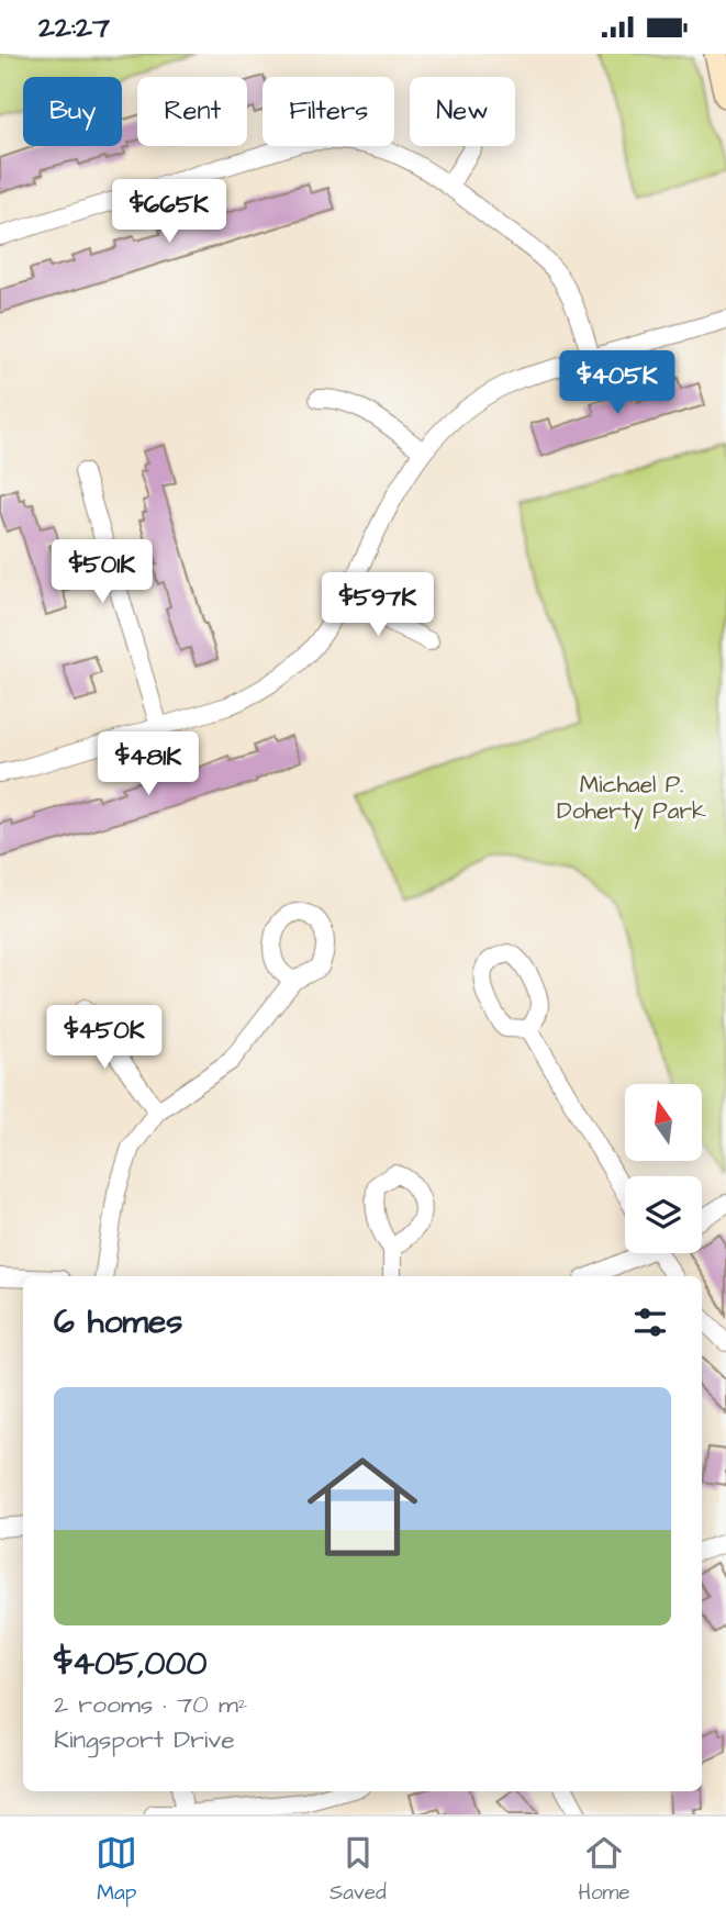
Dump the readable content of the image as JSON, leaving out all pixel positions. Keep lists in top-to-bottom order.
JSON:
{
  "parks": ["Michael P. Doherty Park"],
  "north": "top",
  "page": {
    "status": "22:27",
    "chip": [
      "Buy",
      "Rent",
      "Filters",
      "New"
    ],
    "price": [
      "$665K",
      "$405K",
      "$501K",
      "$597K",
      "$481K",
      "$450K"
    ],
    "heading": "6 homes",
    "list": [
      {
        "name": "$405,000",
        "note": "2 rooms · 70 m² · Kingsport Drive"
      }
    ],
    "tabs": ["Map", "Saved", "Home"]
  }
}
